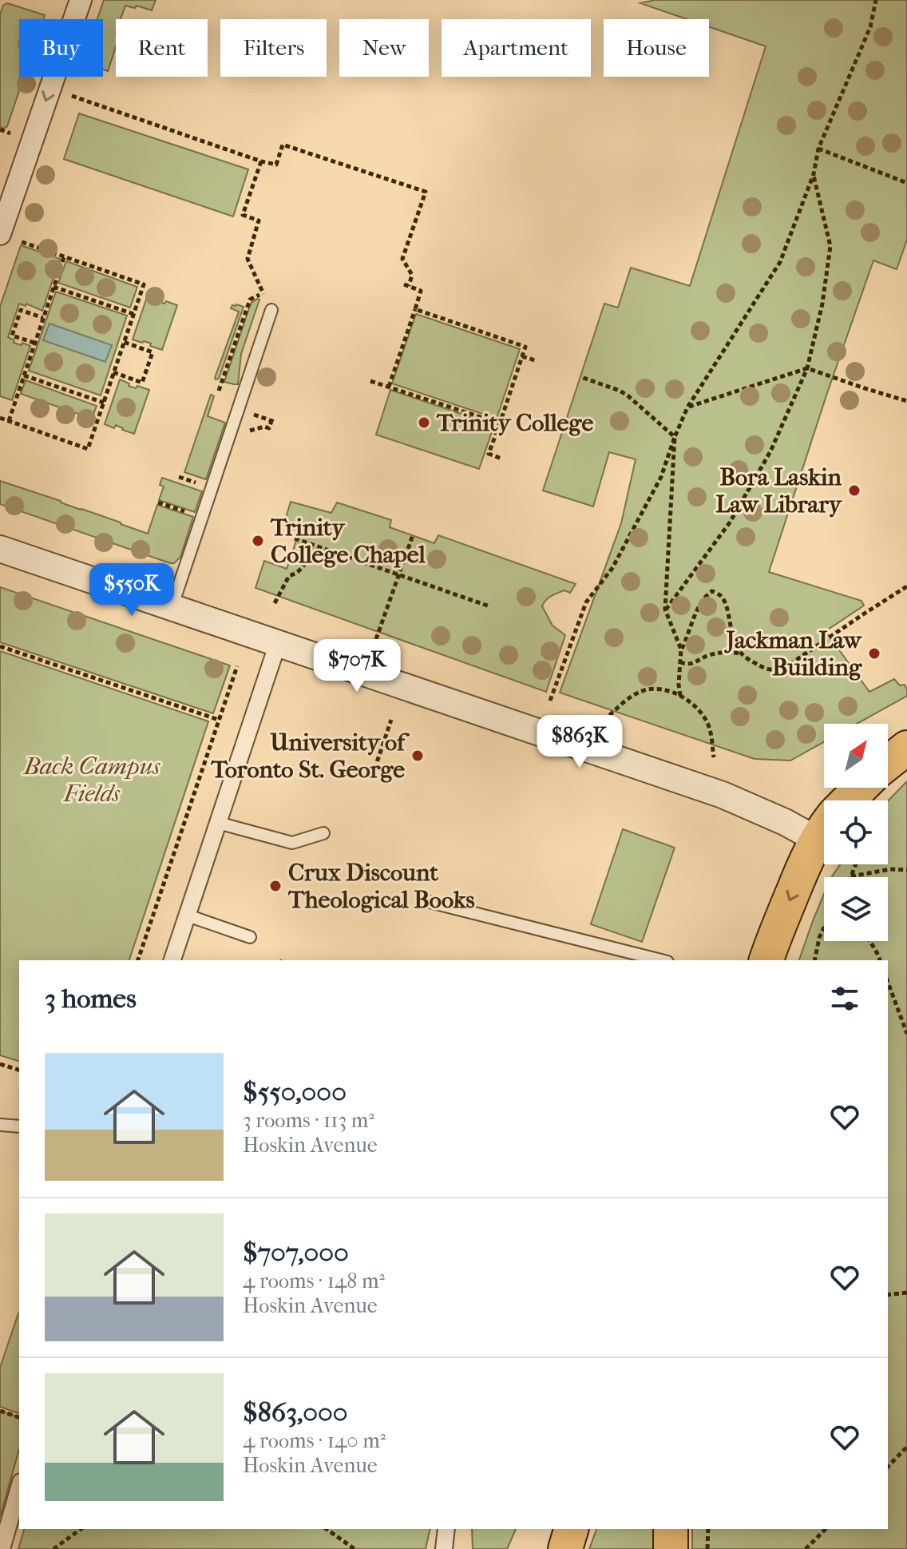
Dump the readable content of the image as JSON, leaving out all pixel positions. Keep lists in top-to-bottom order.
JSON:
{
  "parks": ["Back Campus Fields"],
  "places": [
    "Trinity College",
    "Bora Laskin Law Library",
    "Trinity College Chapel",
    "Jackman Law Building",
    "University of Toronto St. George",
    "Crux Discount Theological Books"
  ],
  "north": "top right",
  "page": {
    "chip": [
      "Buy",
      "Rent",
      "Filters",
      "New",
      "Apartment",
      "House"
    ],
    "price": ["$550K", "$707K", "$863K"],
    "heading": "3 homes",
    "list": [
      {
        "name": "$550,000",
        "note": "3 rooms · 113 m² · Hoskin Avenue"
      },
      {
        "name": "$707,000",
        "note": "4 rooms · 148 m² · Hoskin Avenue"
      },
      {
        "name": "$863,000",
        "note": "4 rooms · 140 m² · Hoskin Avenue"
      }
    ]
  }
}
